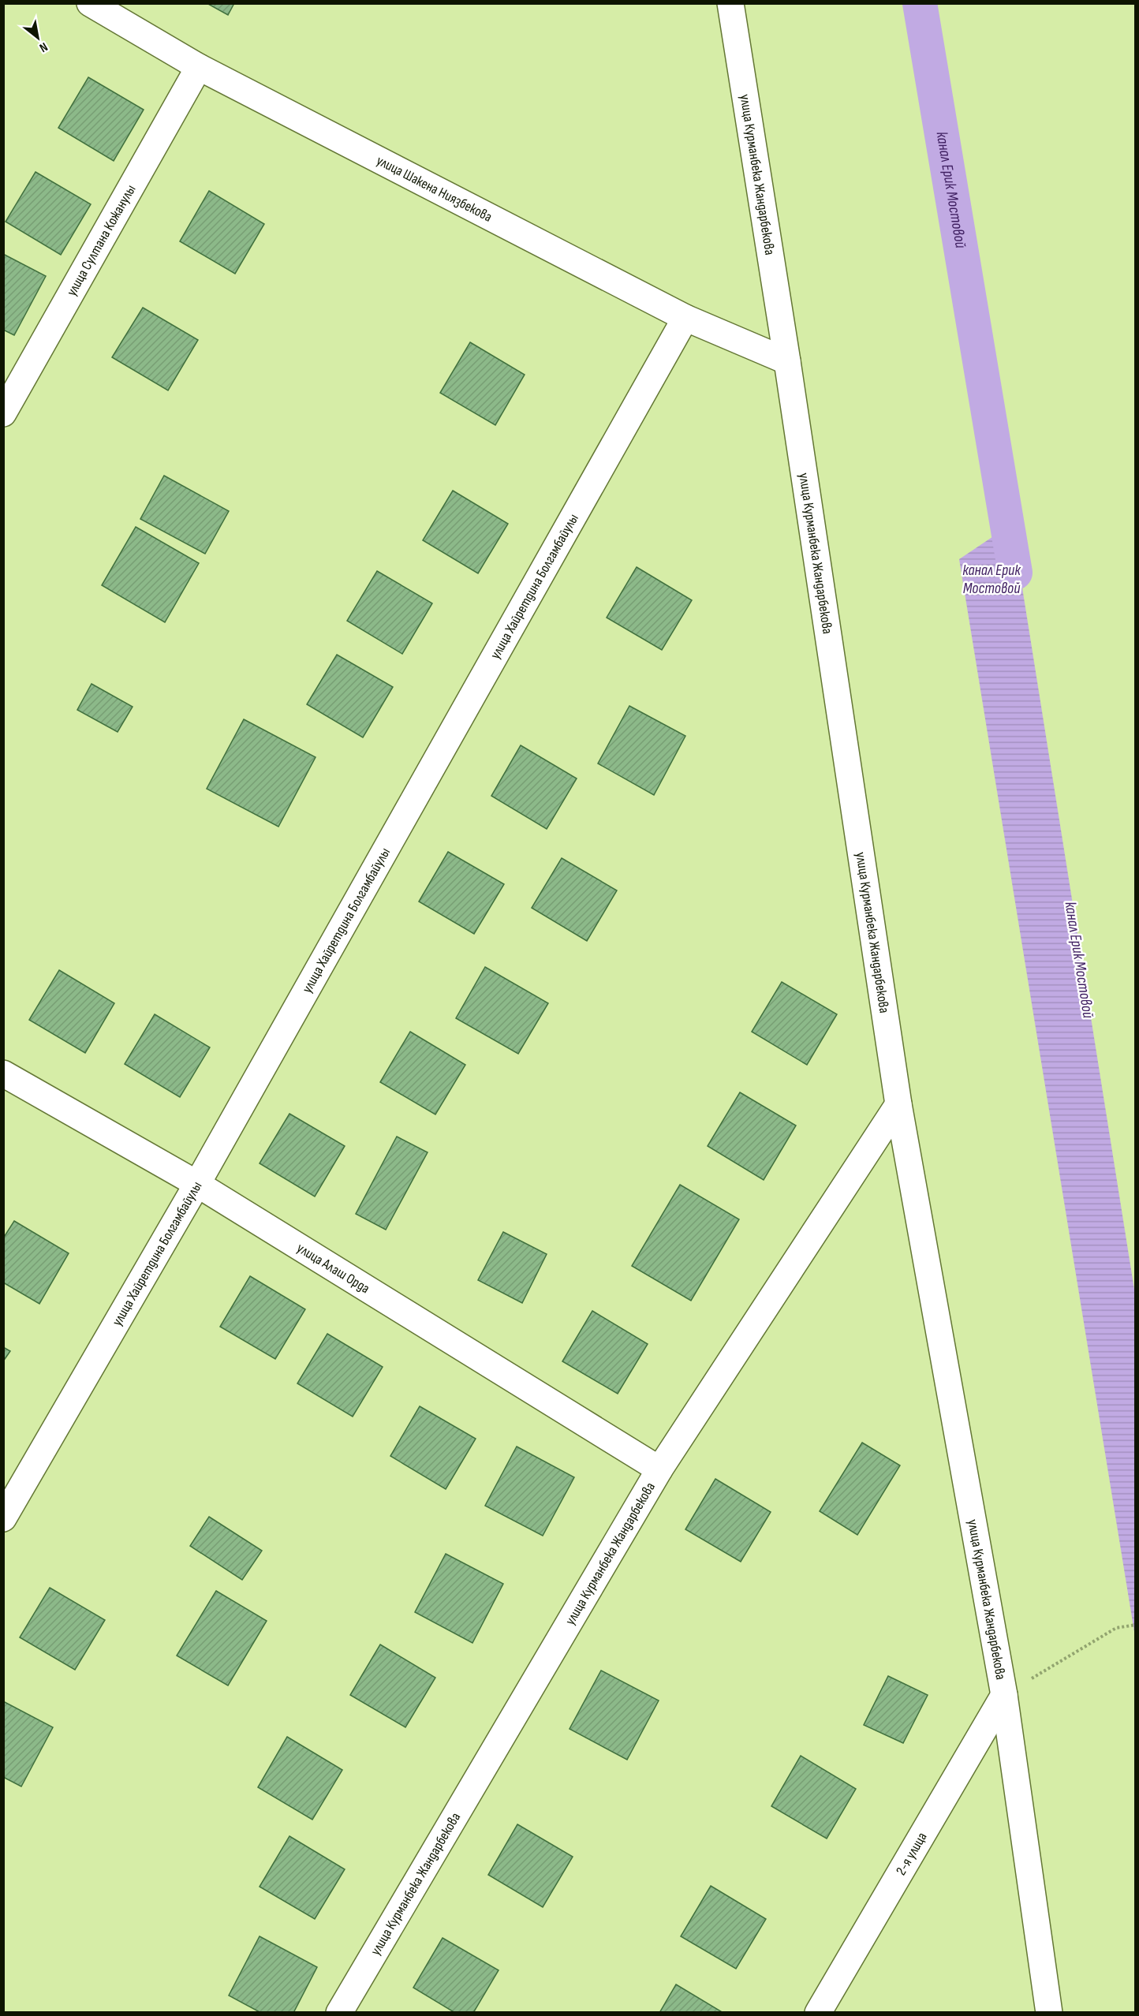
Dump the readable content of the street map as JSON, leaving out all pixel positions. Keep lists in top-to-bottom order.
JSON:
{
  "streets": {
    "street": [
      "улица Курманбека Жандарбекова",
      "улица Шакена Ниязбекова",
      "улица Султана Кожанулы",
      "улица Хайретдина Болгамбайулы",
      "улица Алаш Орда",
      "2-я улица"
    ]
  },
  "crossings": [
    ["улица Курманбека Жандарбекова", "улица Шакена Ниязбекова"],
    ["улица Курманбека Жандарбекова", "улица Алаш Орда"],
    ["улица Курманбека Жандарбекова", "2-я улица"],
    ["улица Шакена Ниязбекова", "улица Султана Кожанулы"],
    ["улица Шакена Ниязбекова", "улица Хайретдина Болгамбайулы"],
    ["улица Хайретдина Болгамбайулы", "улица Алаш Орда"]
  ],
  "water": ["канал Ерик Мостовой"],
  "north": "bottom right"
}
